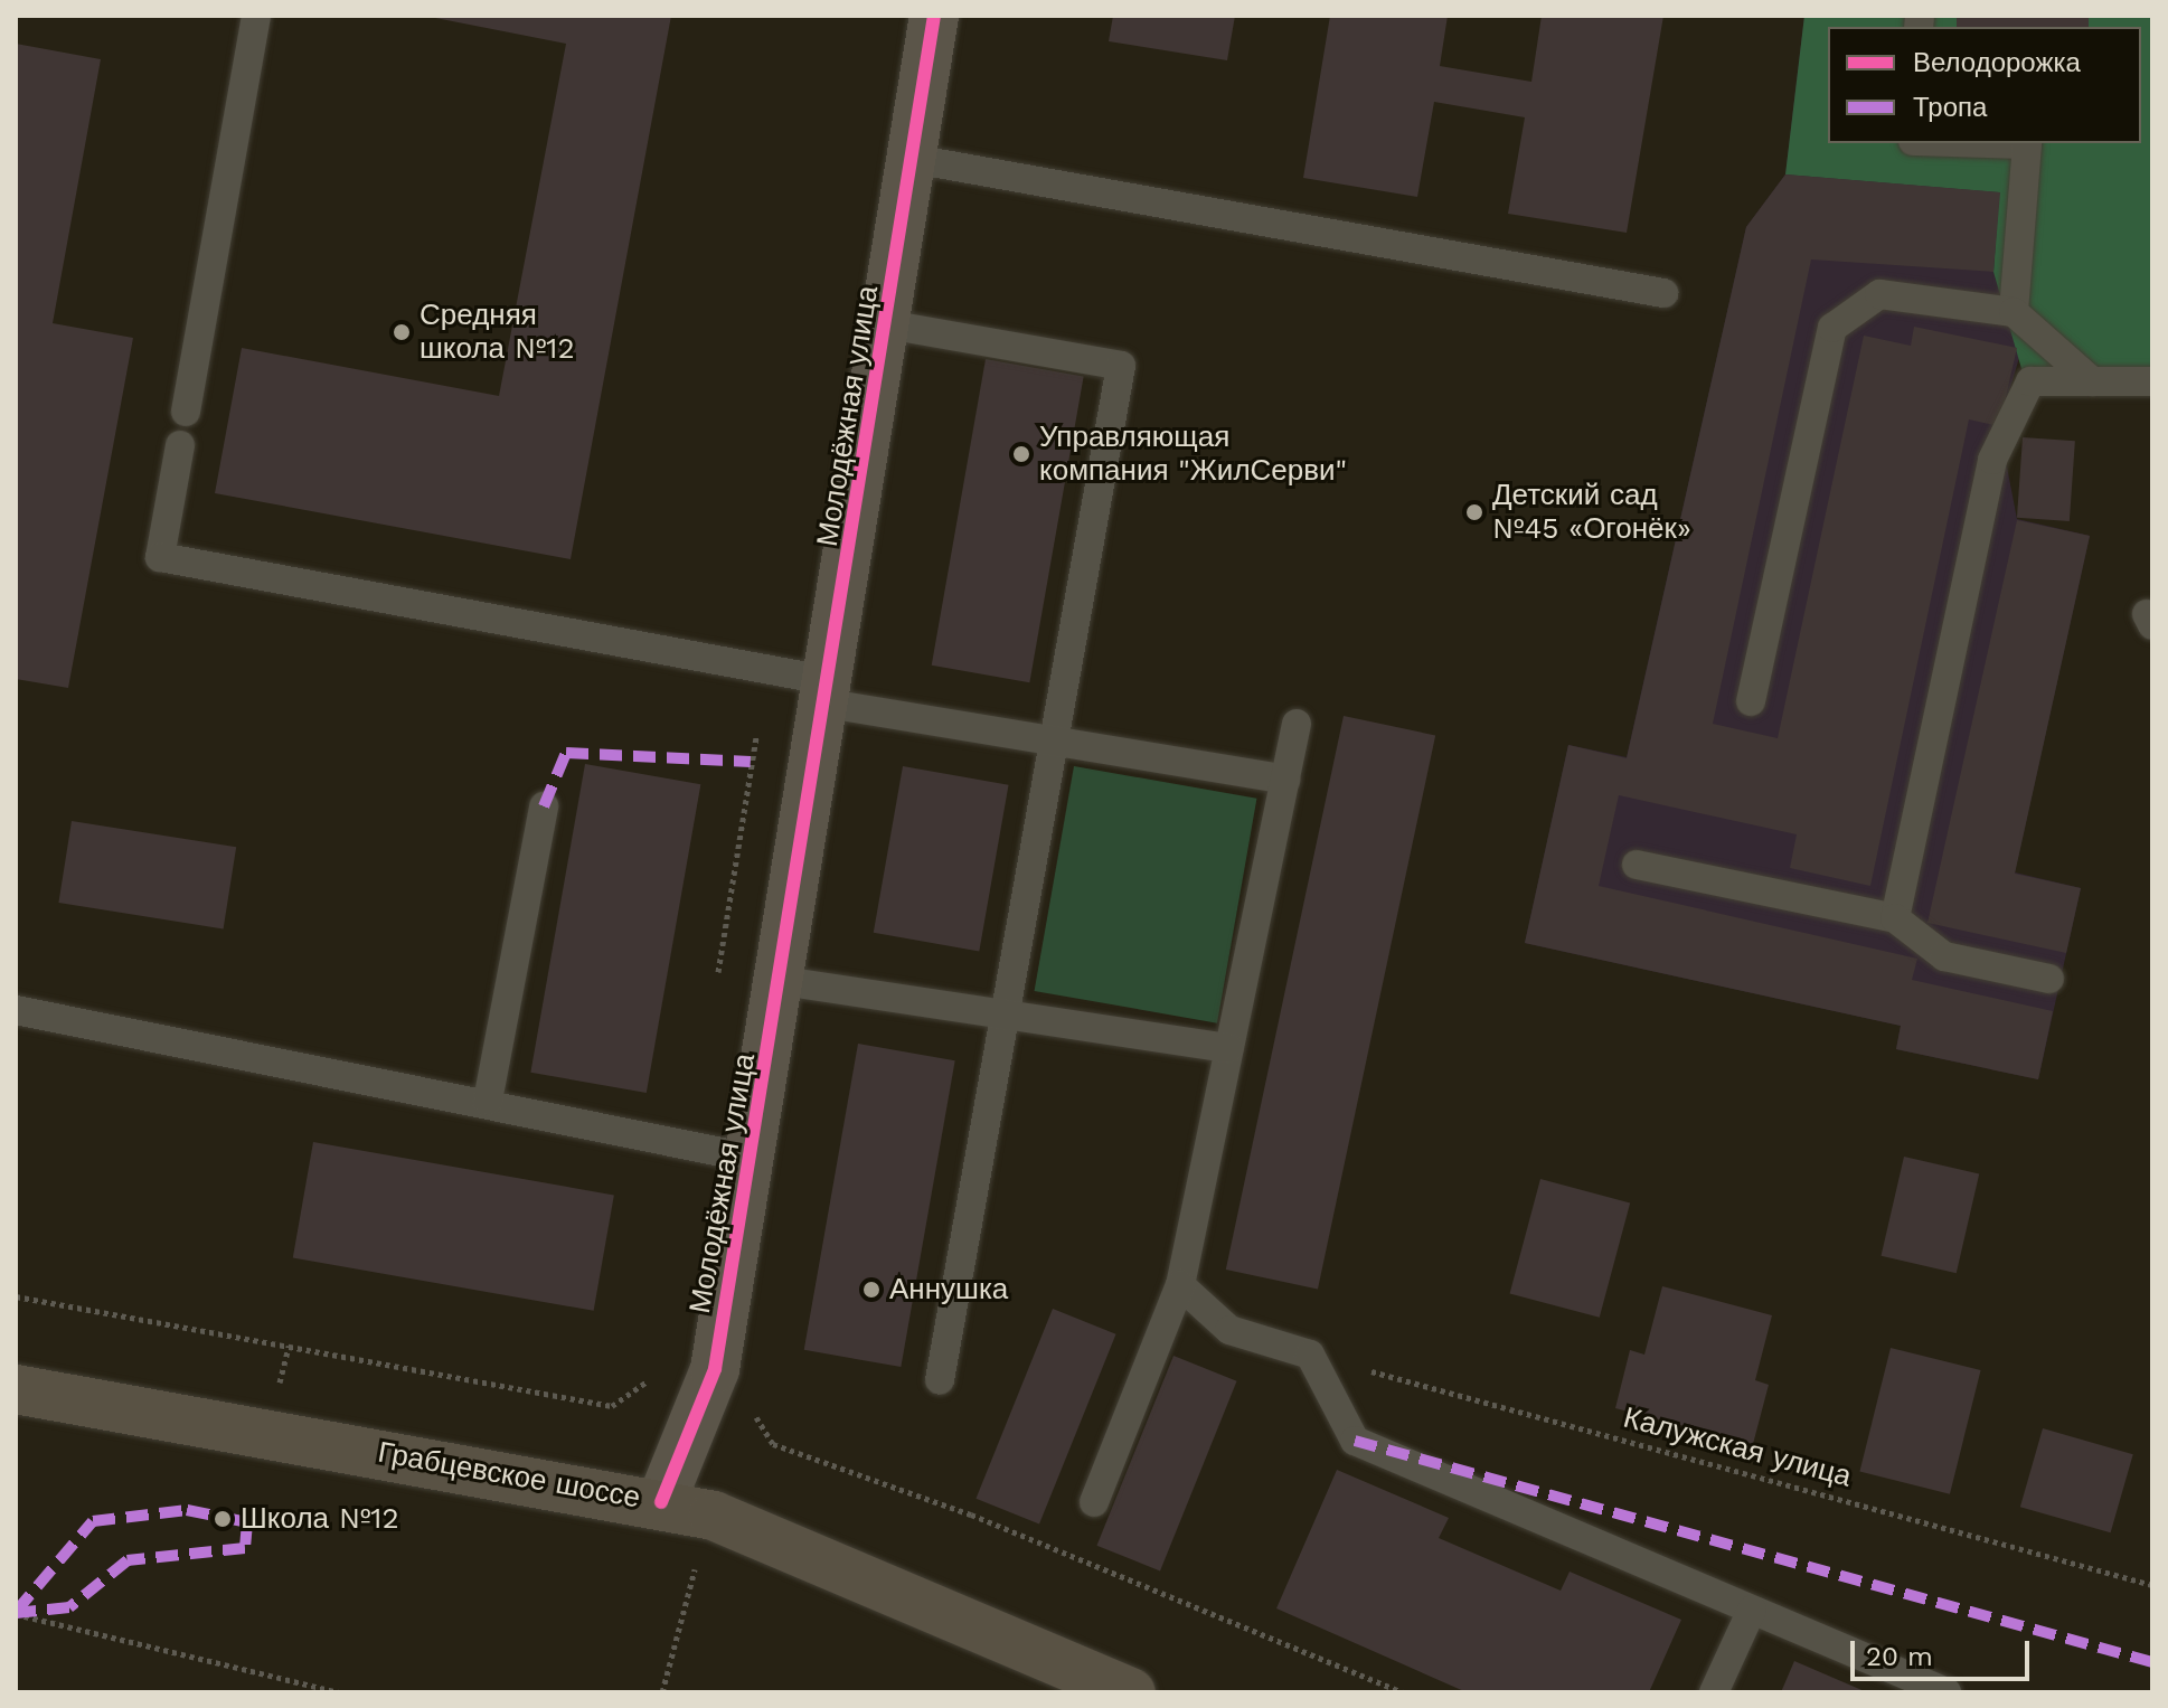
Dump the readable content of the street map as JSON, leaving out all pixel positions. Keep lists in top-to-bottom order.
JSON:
{
  "streets": {
    "main road": ["Грабцевское шоссе"],
    "street": ["Молодёжная улица"],
    "path": ["Калужская улица"]
  },
  "crossings": [
    ["Молодёжная улица", "Грабцевское шоссе"]
  ],
  "places": [
    "Средняя школа №12",
    "Управляющая компания \"ЖилСерви\"",
    "Детский сад №45 «Огонёк»",
    "Аннушка",
    "Школа №12"
  ],
  "legend": ["Велодорожка", "Тропа"],
  "scale_bar": "20 m"
}
